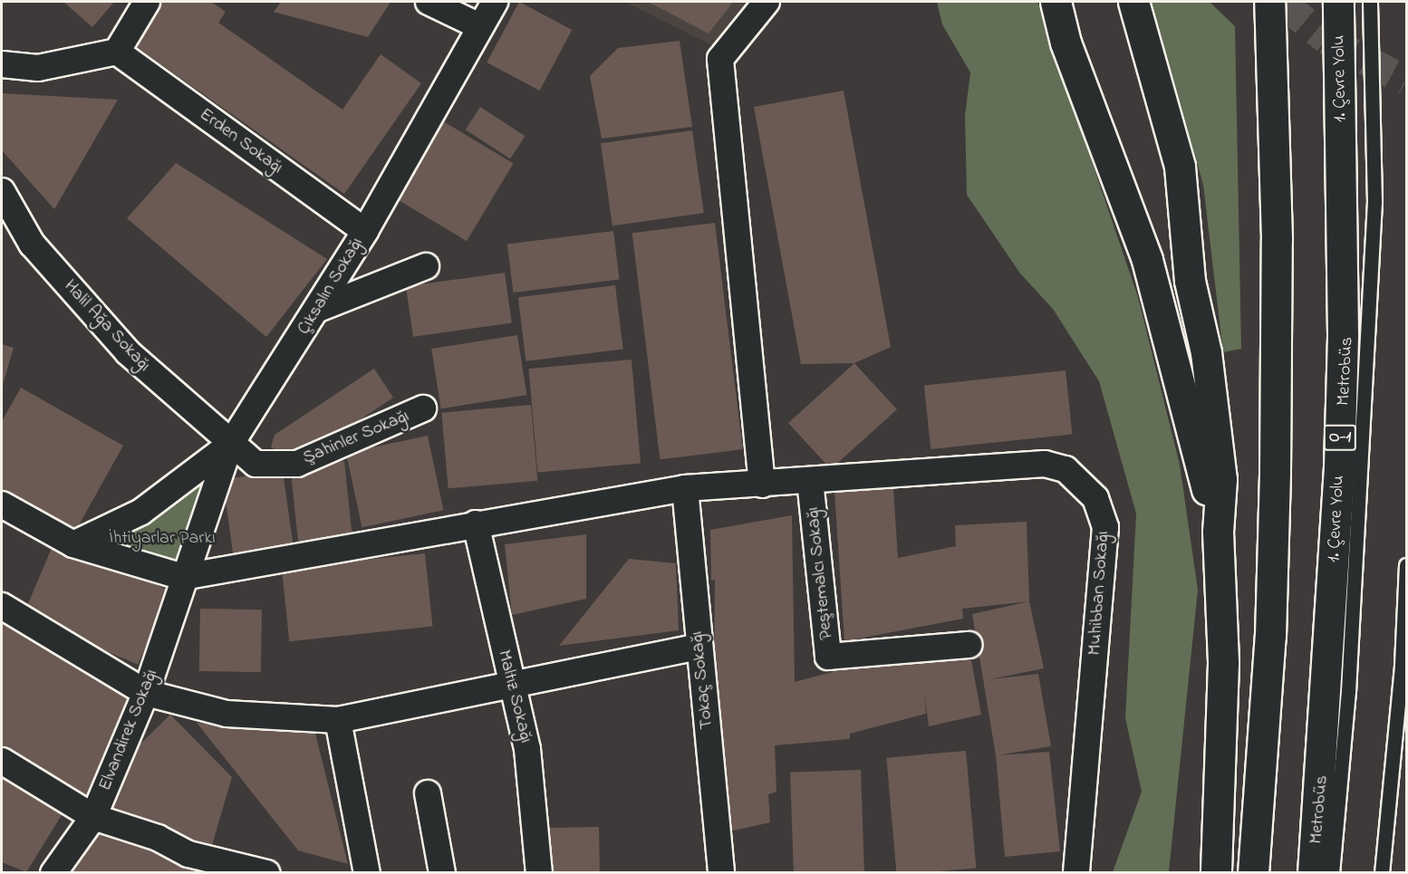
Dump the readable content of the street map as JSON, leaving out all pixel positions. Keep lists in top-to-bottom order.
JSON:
{
  "streets": {
    "highway": ["1. Çevre Yolu", "O-1"],
    "street": [
      "Erden Sokağı",
      "Çıksalın Sokağı",
      "Halil Ağa Sokağı",
      "Şahinler Sokağı",
      "Peştemalcı Sokağı",
      "Muhibban Sokağı",
      "Tokaç Sokağı",
      "Maltız Sokağı",
      "Elvandirek Sokağı"
    ],
    "lane": ["Metrobüs"]
  },
  "crossings": [
    ["Erden Sokağı", "Çıksalın Sokağı"],
    ["Çıksalın Sokağı", "Halil Ağa Sokağı"],
    ["Çıksalın Sokağı", "Şahinler Sokağı"],
    ["Çıksalın Sokağı", "Muhibban Sokağı"],
    ["Çıksalın Sokağı", "Elvandirek Sokağı"],
    ["Halil Ağa Sokağı", "Şahinler Sokağı"],
    ["Peştemalcı Sokağı", "Muhibban Sokağı"],
    ["Muhibban Sokağı", "Tokaç Sokağı"],
    ["Muhibban Sokağı", "Maltız Sokağı"],
    ["Muhibban Sokağı", "Elvandirek Sokağı"]
  ],
  "parks": ["İhtiyarlar Parkı"]
}
